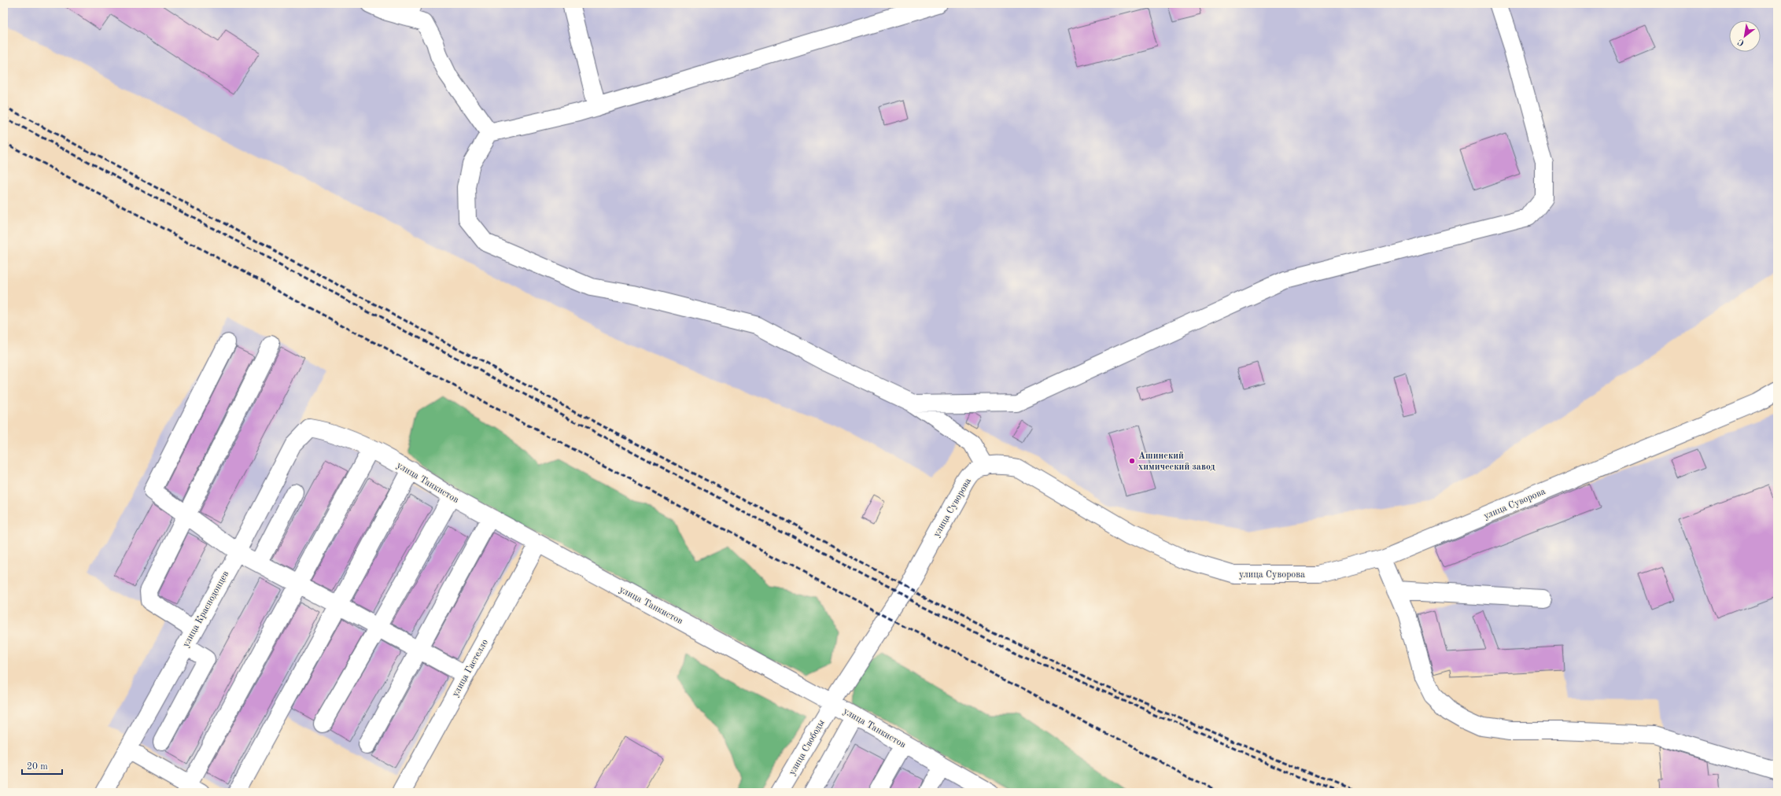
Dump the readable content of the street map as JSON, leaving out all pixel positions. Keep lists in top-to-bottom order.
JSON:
{
  "streets": {
    "street": [
      "улица Танкистов",
      "улица Суворова",
      "улица Краснодонцев",
      "улица Гастелло",
      "улица Свободы"
    ]
  },
  "crossings": [
    ["улица Танкистов", "улица Суворова"],
    ["улица Танкистов", "улица Краснодонцев"],
    ["улица Танкистов", "улица Гастелло"],
    ["улица Танкистов", "улица Свободы"],
    ["улица Суворова", "улица Свободы"]
  ],
  "places": ["Ашинский химический завод"],
  "scale_bar": "20 m",
  "north": "bottom left"
}
